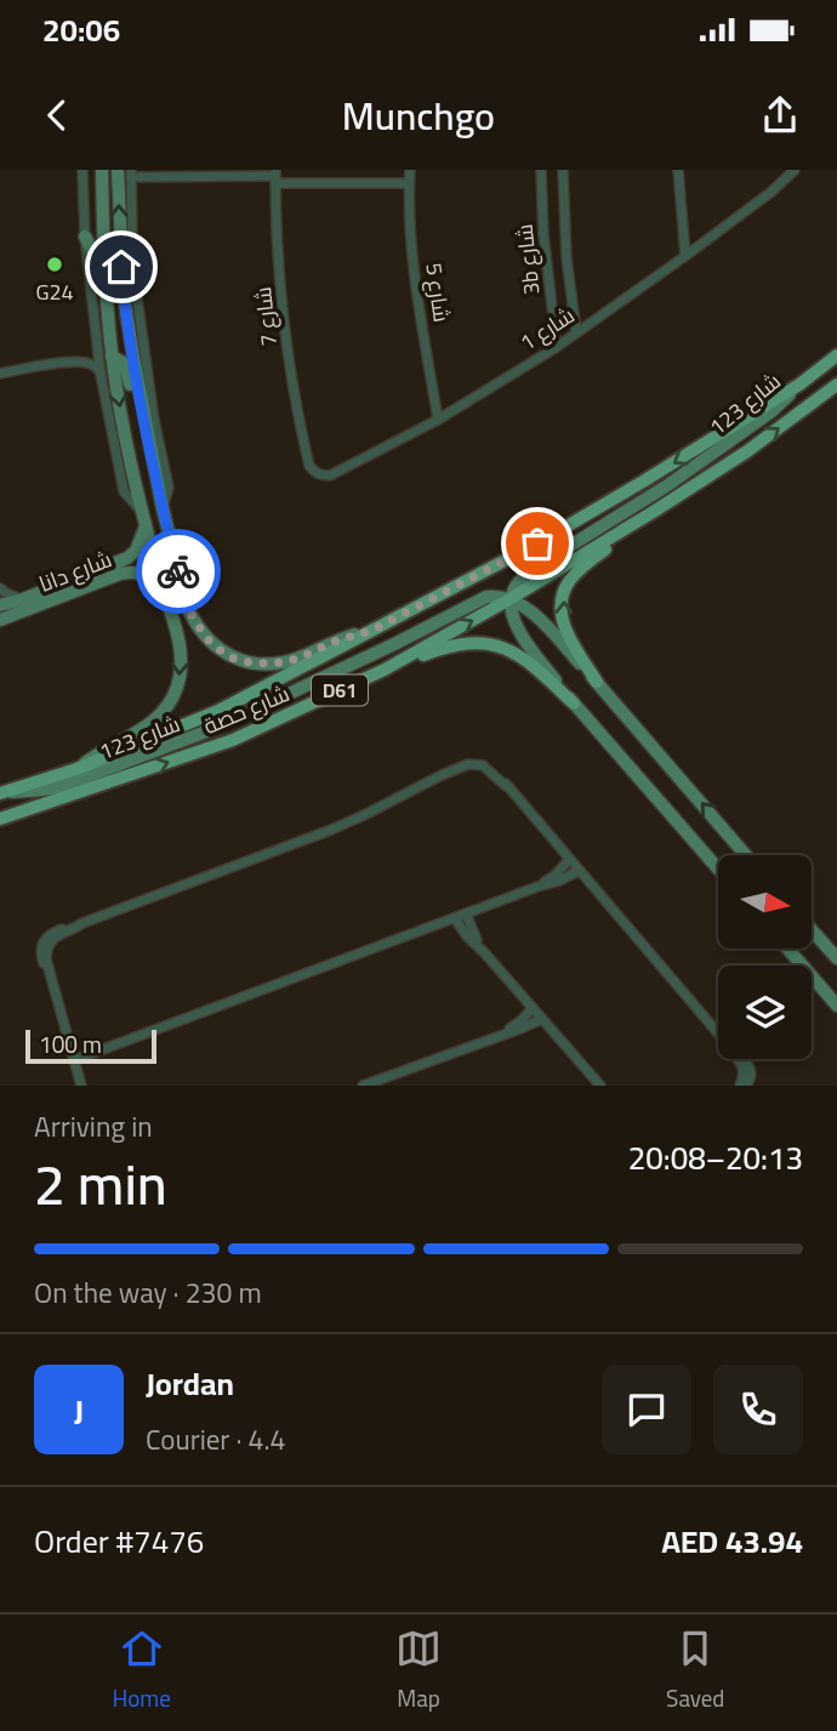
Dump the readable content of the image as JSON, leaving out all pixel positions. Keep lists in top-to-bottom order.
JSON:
{
  "streets": {
    "main road": ["D61", "شارع حصة"],
    "street": [
      "3b شارع",
      "شارع 5",
      "شارع 7",
      "شارع 1",
      "شارع 123",
      "شارع دانا"
    ]
  },
  "crossings": [
    ["3b شارع", "شارع 1"],
    ["شارع 5", "شارع 1"],
    ["شارع 7", "شارع 1"],
    ["شارع 123", "شارع حصة"]
  ],
  "places": ["G24"],
  "scale_bar": "100 m",
  "north": "right",
  "page": {
    "status": "20:06",
    "header": "Munchgo",
    "scale": "100 m",
    "heading": ["2 min", "Arriving in", "20:08–20:13"],
    "panel": [
      "Jordan",
      "Courier · 4.4",
      "Order #7476",
      "AED 43.94"
    ],
    "bar": "On the way · 230 m",
    "round": "J",
    "tabs": ["Home", "Map", "Saved"]
  }
}
